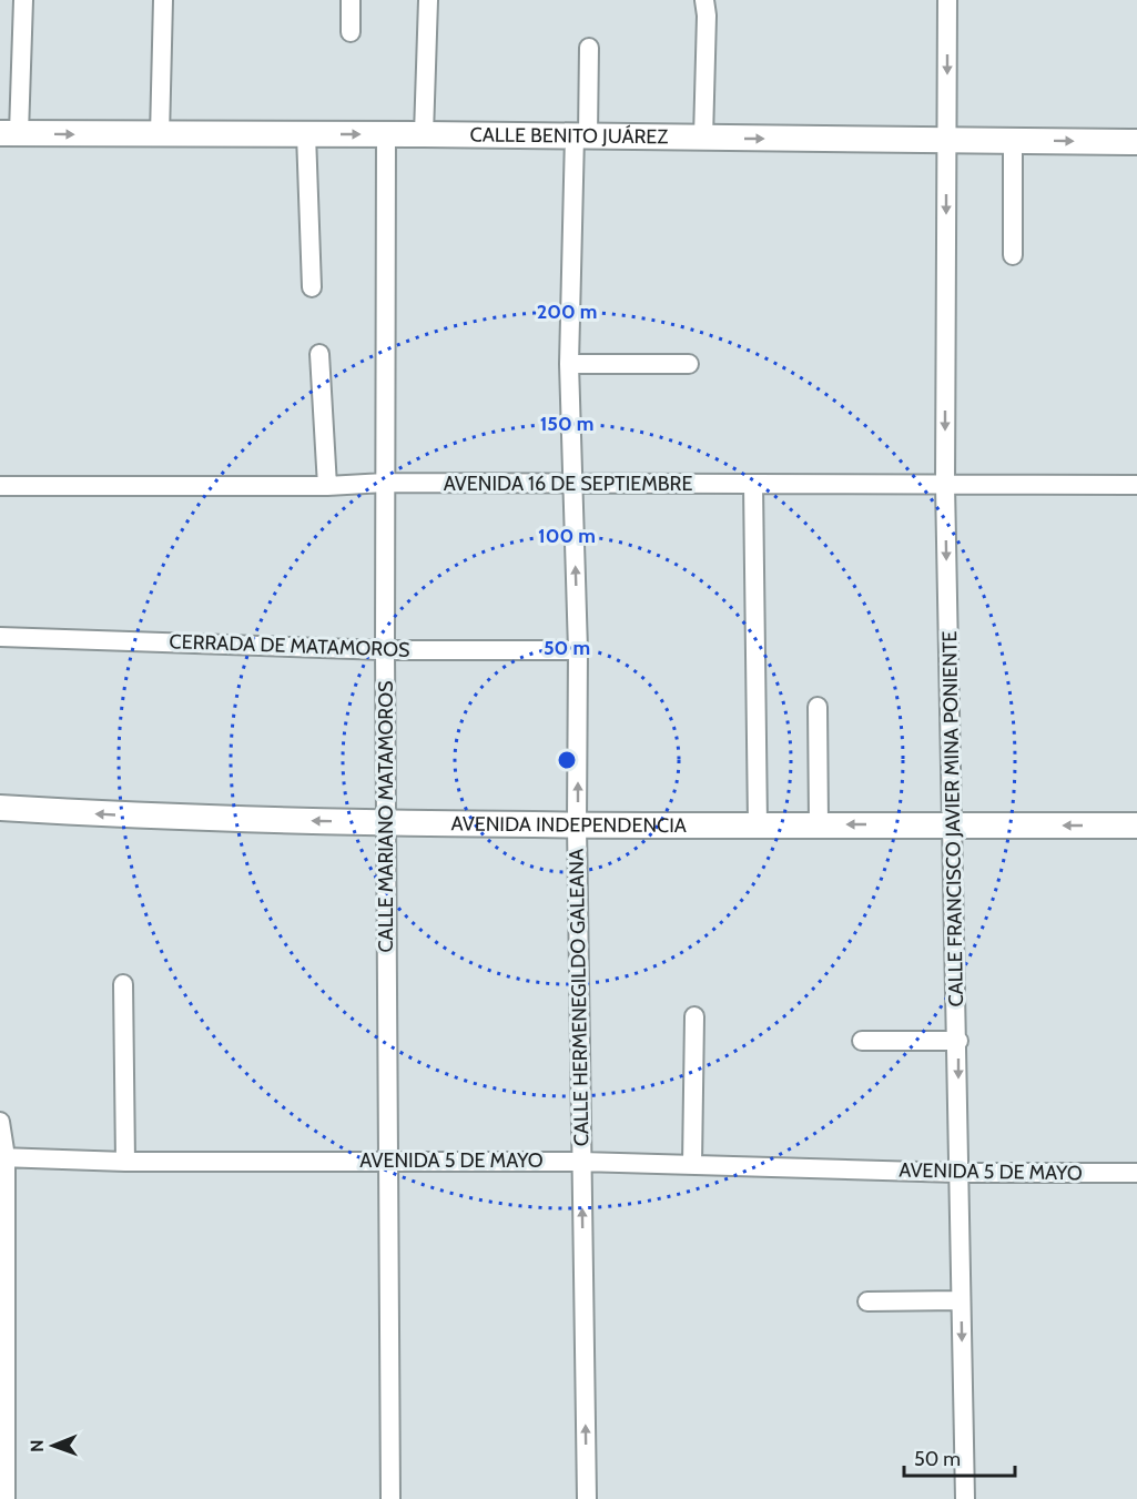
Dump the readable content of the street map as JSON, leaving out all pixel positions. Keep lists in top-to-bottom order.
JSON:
{
  "streets": {
    "main road": ["CALLE BENITO JUÁREZ", "AVENIDA INDEPENDENCIA"],
    "street": [
      "AVENIDA 16 DE SEPTIEMBRE",
      "CERRADA DE MATAMOROS",
      "CALLE MARIANO MATAMOROS",
      "CALLE FRANCISCO JAVIER MINA PONIENTE",
      "CALLE HERMENEGILDO GALEANA",
      "AVENIDA 5 DE MAYO"
    ]
  },
  "crossings": [
    ["CALLE BENITO JUÁREZ", "CALLE MARIANO MATAMOROS"],
    ["CALLE BENITO JUÁREZ", "CALLE FRANCISCO JAVIER MINA PONIENTE"],
    ["CALLE BENITO JUÁREZ", "CALLE HERMENEGILDO GALEANA"],
    ["AVENIDA 16 DE SEPTIEMBRE", "CALLE MARIANO MATAMOROS"],
    ["AVENIDA 16 DE SEPTIEMBRE", "CALLE FRANCISCO JAVIER MINA PONIENTE"],
    ["AVENIDA 16 DE SEPTIEMBRE", "CALLE HERMENEGILDO GALEANA"],
    ["CERRADA DE MATAMOROS", "CALLE MARIANO MATAMOROS"],
    ["CERRADA DE MATAMOROS", "CALLE HERMENEGILDO GALEANA"],
    ["CALLE MARIANO MATAMOROS", "AVENIDA INDEPENDENCIA"],
    ["CALLE MARIANO MATAMOROS", "AVENIDA 5 DE MAYO"],
    ["CALLE FRANCISCO JAVIER MINA PONIENTE", "AVENIDA INDEPENDENCIA"],
    ["CALLE FRANCISCO JAVIER MINA PONIENTE", "AVENIDA 5 DE MAYO"],
    ["AVENIDA INDEPENDENCIA", "CALLE HERMENEGILDO GALEANA"],
    ["CALLE HERMENEGILDO GALEANA", "AVENIDA 5 DE MAYO"]
  ],
  "one_way": [
    "CALLE BENITO JUÁREZ",
    "CALLE FRANCISCO JAVIER MINA PONIENTE",
    "AVENIDA INDEPENDENCIA",
    "CALLE HERMENEGILDO GALEANA"
  ],
  "scale_bar": "50 m",
  "north": "left",
  "rings": [
    "200 m",
    "150 m",
    "100 m",
    "50 m"
  ]
}
